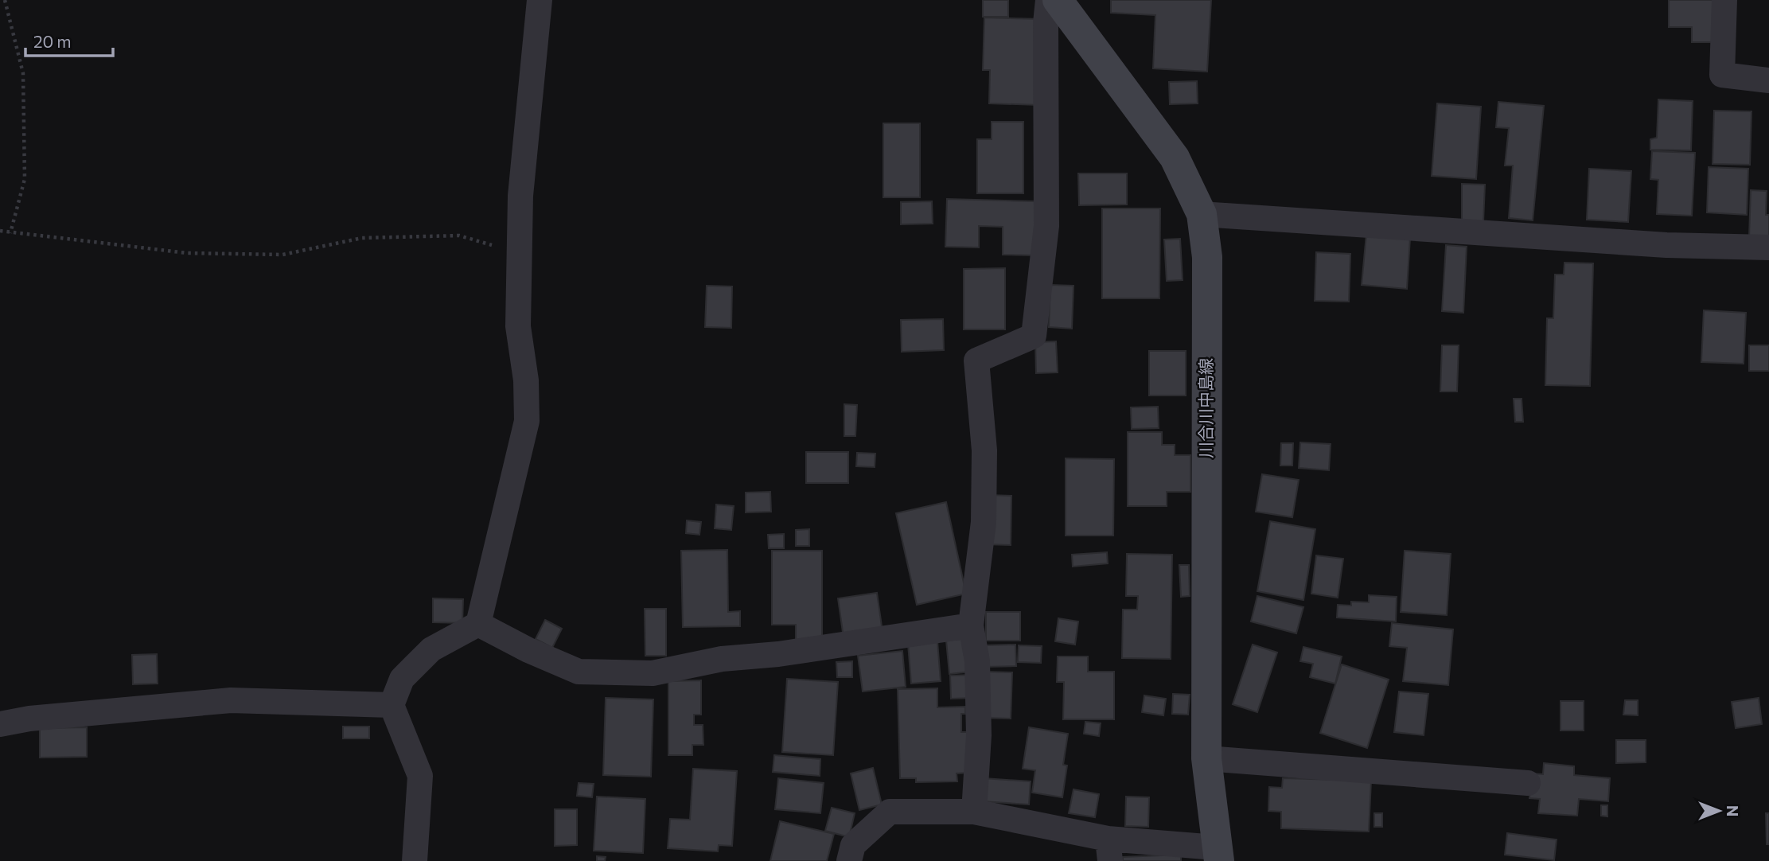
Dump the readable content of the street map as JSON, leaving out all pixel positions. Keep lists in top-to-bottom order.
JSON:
{
  "streets": {
    "main road": ["川合川中島線"]
  },
  "scale_bar": "20 m",
  "north": "right"
}
